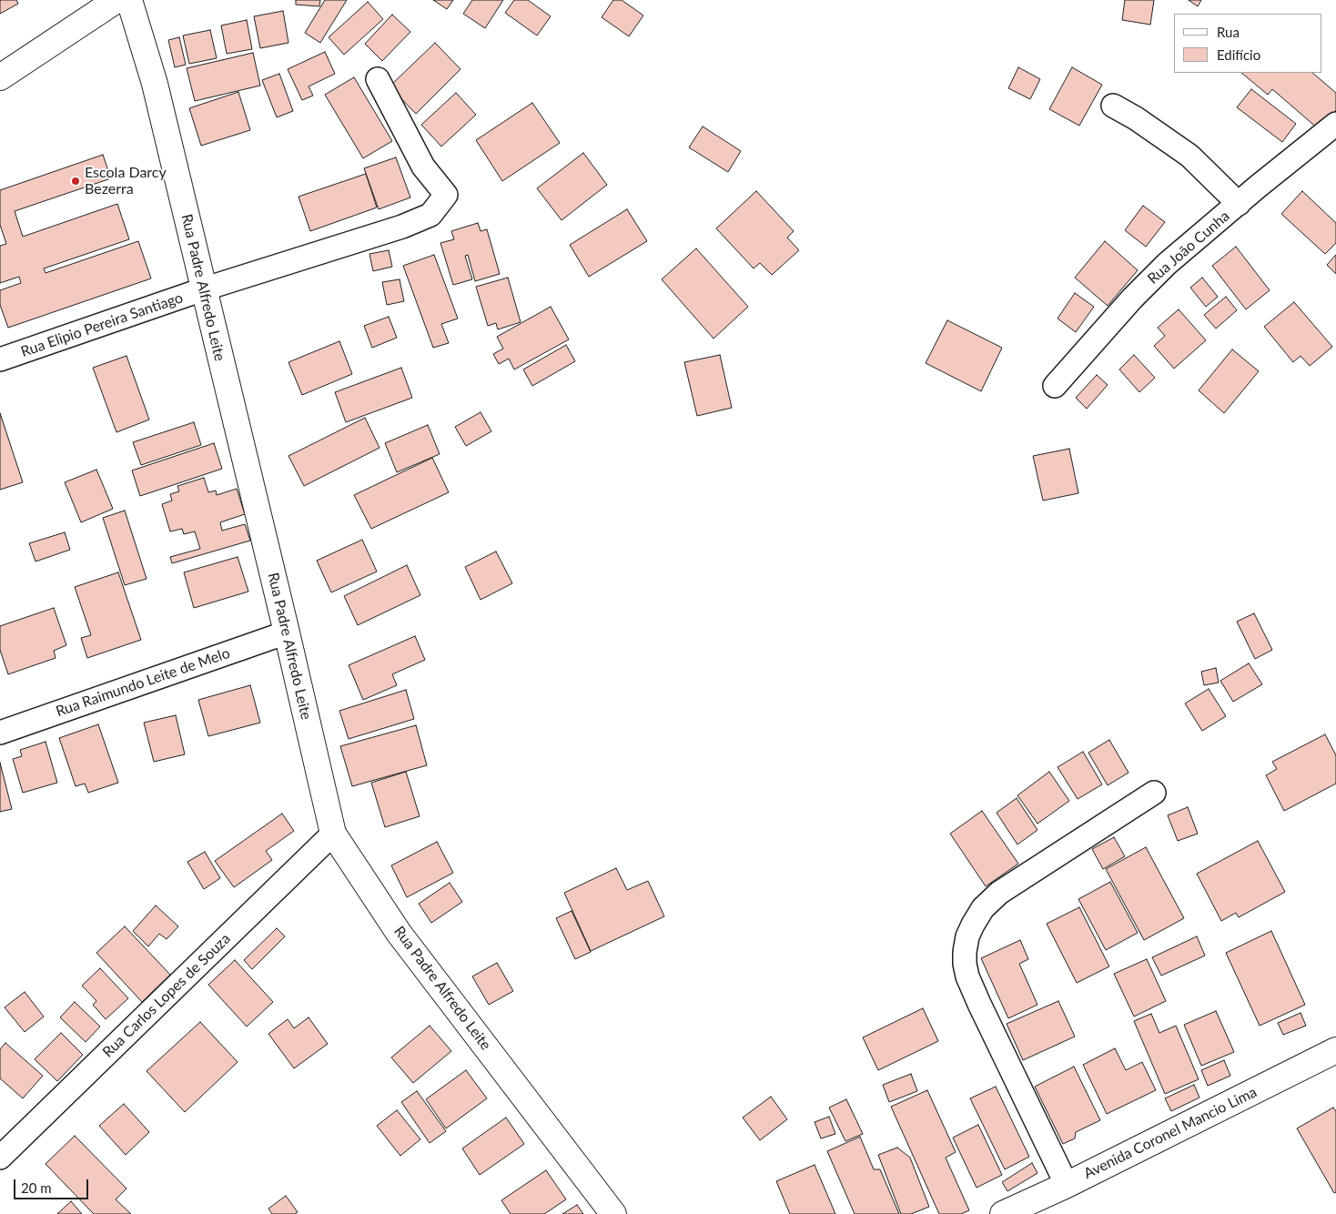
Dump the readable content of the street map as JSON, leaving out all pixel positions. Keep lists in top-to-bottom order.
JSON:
{
  "streets": {
    "street": [
      "Rua João Cunha",
      "Rua Padre Alfredo Leite",
      "Rua Elipio Pereira Santiago",
      "Rua Raimundo Leite de Melo",
      "Rua Carlos Lopes de Souza",
      "Avenida Coronel Mancio Lima"
    ]
  },
  "crossings": [
    ["Rua Padre Alfredo Leite", "Rua Elipio Pereira Santiago"],
    ["Rua Padre Alfredo Leite", "Rua Raimundo Leite de Melo"],
    ["Rua Padre Alfredo Leite", "Rua Carlos Lopes de Souza"]
  ],
  "places": ["Escola Darcy Bezerra"],
  "legend": ["Rua", "Edifício"],
  "scale_bar": "20 m"
}
